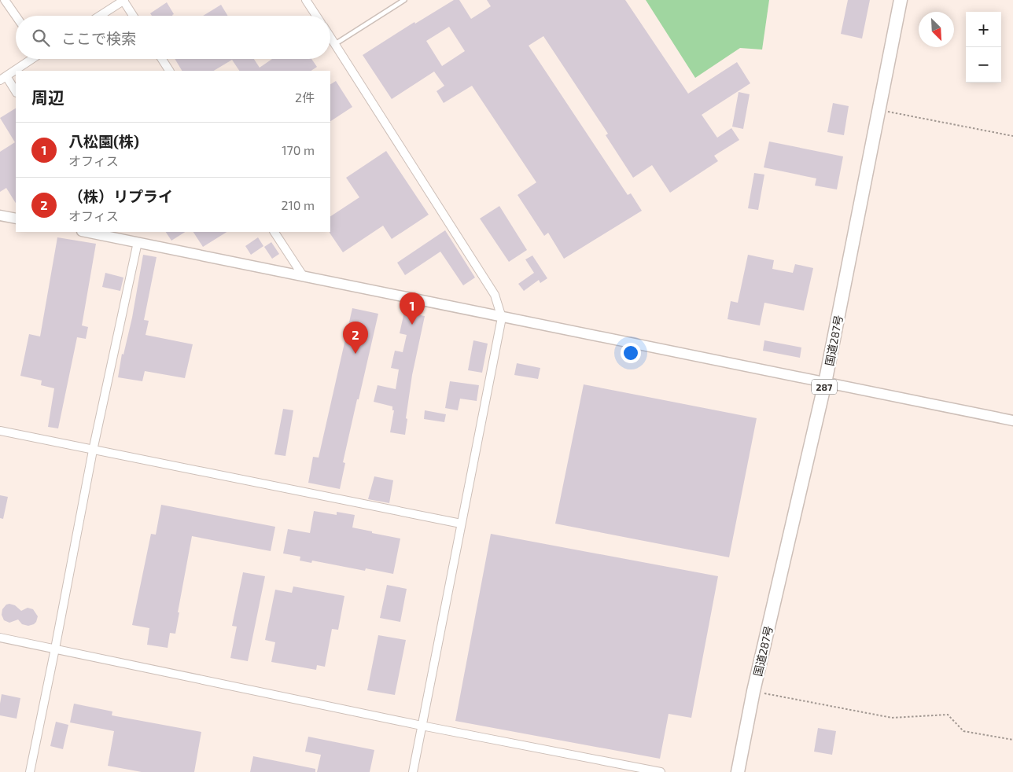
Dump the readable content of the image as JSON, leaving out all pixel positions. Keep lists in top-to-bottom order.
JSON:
{
  "streets": {
    "highway": ["国道287号", "287"]
  },
  "north": "bottom right",
  "page": {
    "map_buttons": ["+", "−"],
    "search": "ここで検索",
    "heading": ["周辺", "2件"],
    "list": [
      {
        "mark": "1",
        "name": "八松園(株)",
        "note": "オフィス",
        "value": "170 m"
      },
      {
        "mark": "2",
        "name": "（株）リプライ",
        "note": "オフィス",
        "value": "210 m"
      }
    ],
    "pins": ["1", "2"]
  }
}
